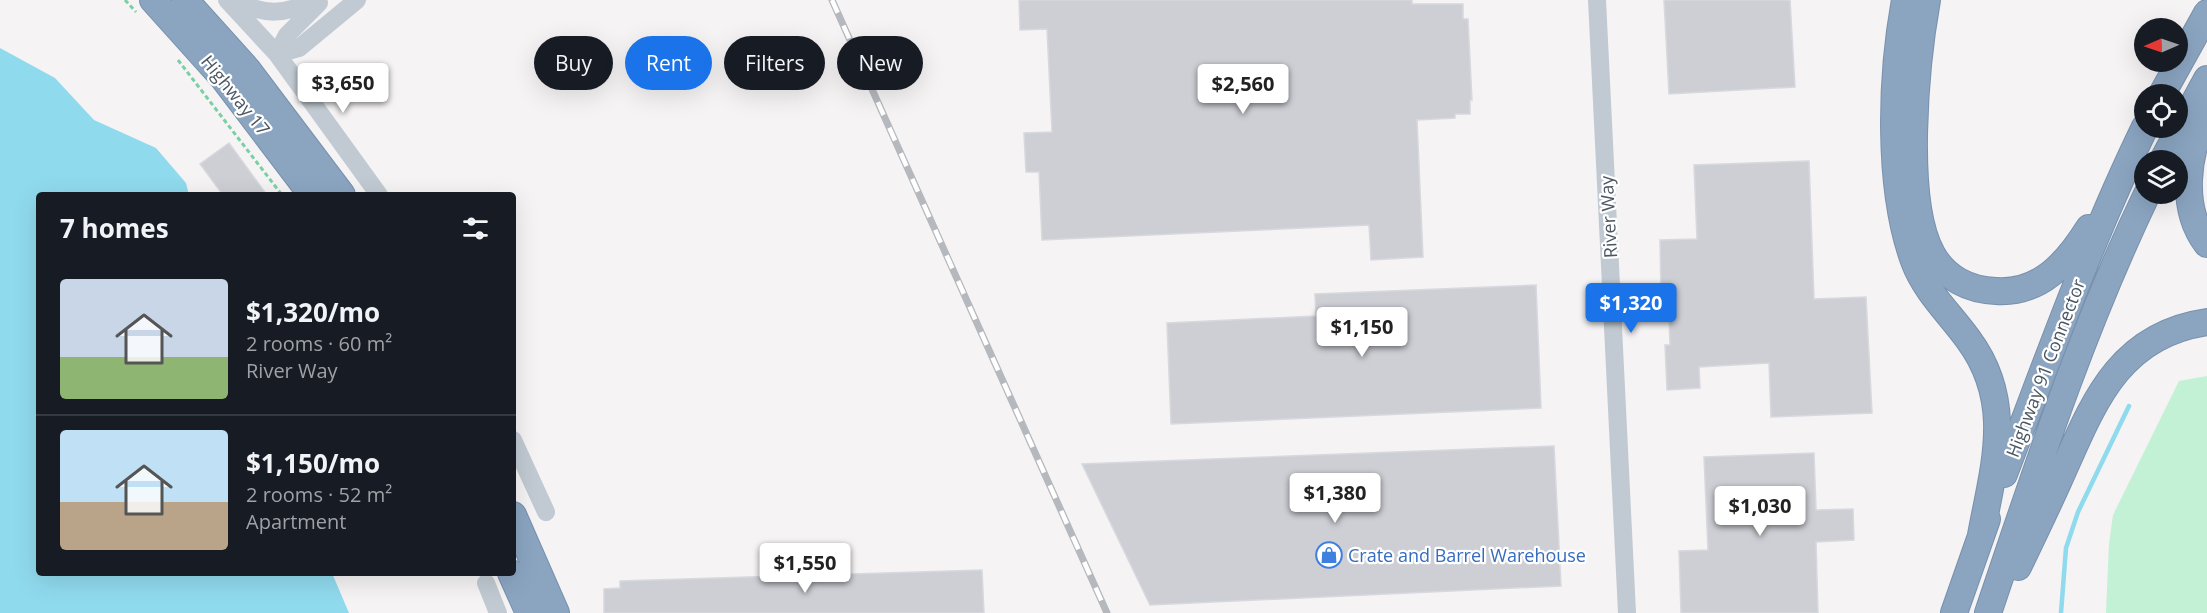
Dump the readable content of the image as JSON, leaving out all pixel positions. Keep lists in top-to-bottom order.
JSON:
{
  "streets": {
    "highway": ["Highway 17", "Highway 91 Connector"],
    "street": ["River Way"]
  },
  "places": {
    "shop": ["Crate and Barrel Warehouse"]
  },
  "north": "left",
  "page": {
    "chip": [
      "Buy",
      "Rent",
      "Filters",
      "New"
    ],
    "price": [
      "$3,650",
      "$2,560",
      "$1,320",
      "$1,150",
      "$1,380",
      "$1,030",
      "$1,550"
    ],
    "heading": "7 homes",
    "list": [
      {
        "name": "$1,320/mo",
        "note": "2 rooms · 60 m² · River Way"
      },
      {
        "name": "$1,150/mo",
        "note": "2 rooms · 52 m² · Apartment"
      }
    ]
  }
}
